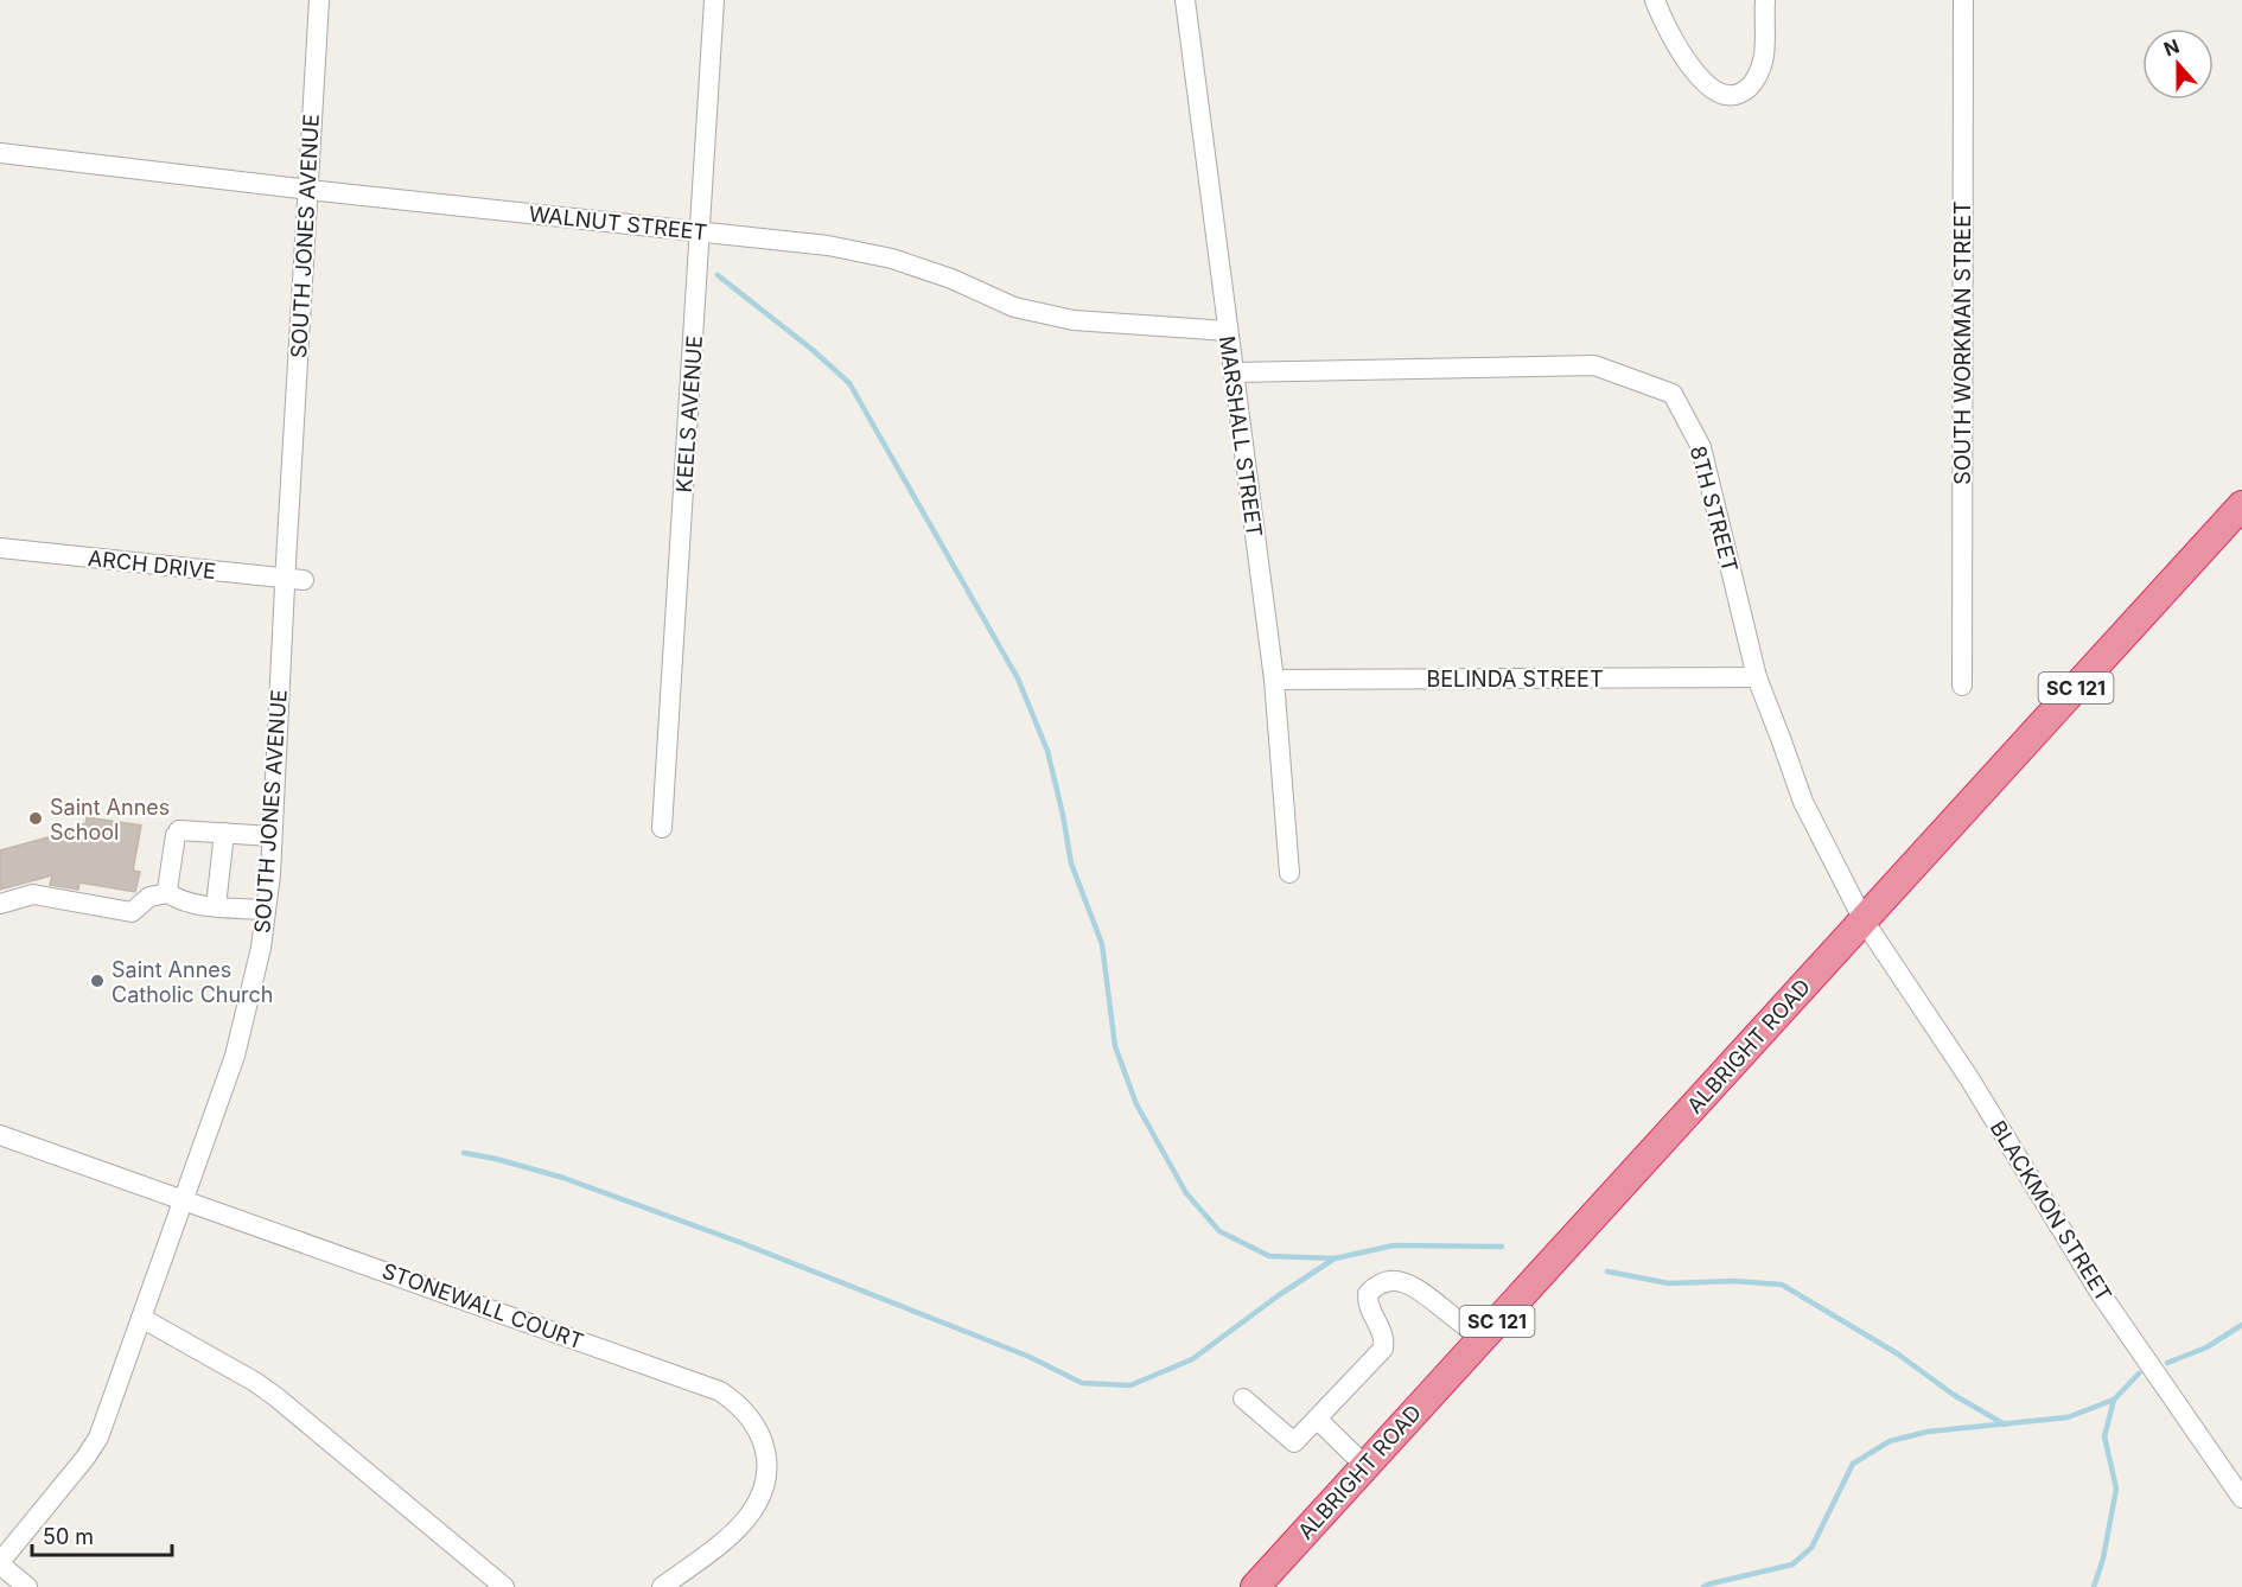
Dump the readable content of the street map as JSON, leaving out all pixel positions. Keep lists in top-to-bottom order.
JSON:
{
  "streets": {
    "highway": ["SC 121", "ALBRIGHT ROAD"],
    "street": [
      "WALNUT STREET",
      "SOUTH JONES AVENUE",
      "SOUTH WORKMAN STREET",
      "KEELS AVENUE",
      "MARSHALL STREET",
      "8TH STREET",
      "ARCH DRIVE",
      "BELINDA STREET",
      "BLACKMON STREET",
      "STONEWALL COURT"
    ]
  },
  "crossings": [
    ["WALNUT STREET", "SOUTH JONES AVENUE"],
    ["WALNUT STREET", "KEELS AVENUE"],
    ["WALNUT STREET", "MARSHALL STREET"],
    ["SOUTH JONES AVENUE", "ARCH DRIVE"],
    ["SOUTH JONES AVENUE", "STONEWALL COURT"],
    ["MARSHALL STREET", "8TH STREET"],
    ["MARSHALL STREET", "BELINDA STREET"],
    ["8TH STREET", "BELINDA STREET"],
    ["8TH STREET", "ALBRIGHT ROAD"],
    ["8TH STREET", "BLACKMON STREET"],
    ["ALBRIGHT ROAD", "BLACKMON STREET"]
  ],
  "places": ["Saint Annes School", "Saint Annes Catholic Church"],
  "scale_bar": "50 m",
  "north": "top"
}
